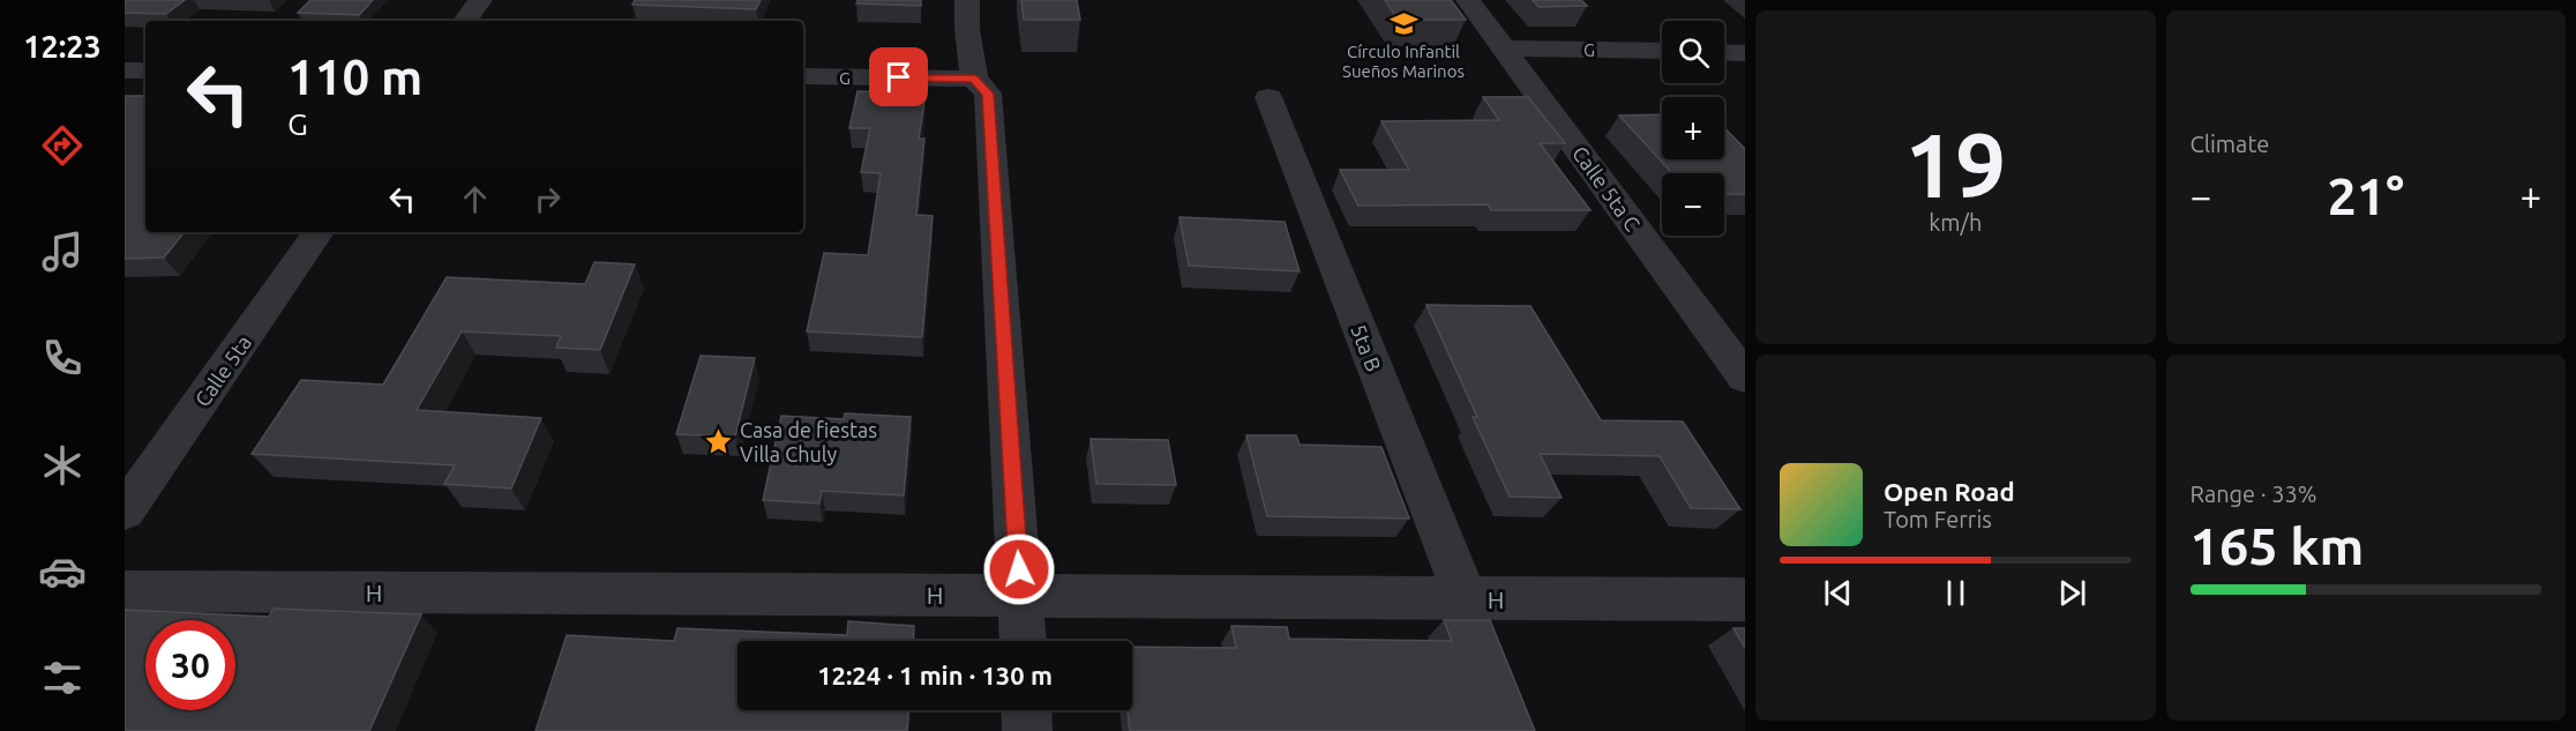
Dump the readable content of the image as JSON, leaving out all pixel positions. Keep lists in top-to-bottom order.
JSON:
{
  "streets": {
    "street": [
      "G",
      "Calle 5ta C",
      "5ta B",
      "Calle 5ta",
      "H"
    ]
  },
  "crossings": [
    ["G", "Calle 5ta C"],
    ["5ta B", "H"]
  ],
  "places": {
    "school or university": ["Círculo Infantil Sueños Marinos"],
    "place": ["Casa de fiestas Villa Chuly"]
  },
  "page": {
    "tabs": "12:23",
    "tile": [
      ["19", "km/h"],
      "Climate",
      ["Range · 33%", "165 km"]
    ],
    "map_buttons": ["+", "−"],
    "turn": ["110 m", "G"],
    "heat": ["−", "21°", "+"],
    "song": ["Open Road", "Tom Ferris"],
    "limit": "30",
    "trip": "12:24 · 1 min · 130 m"
  }
}
